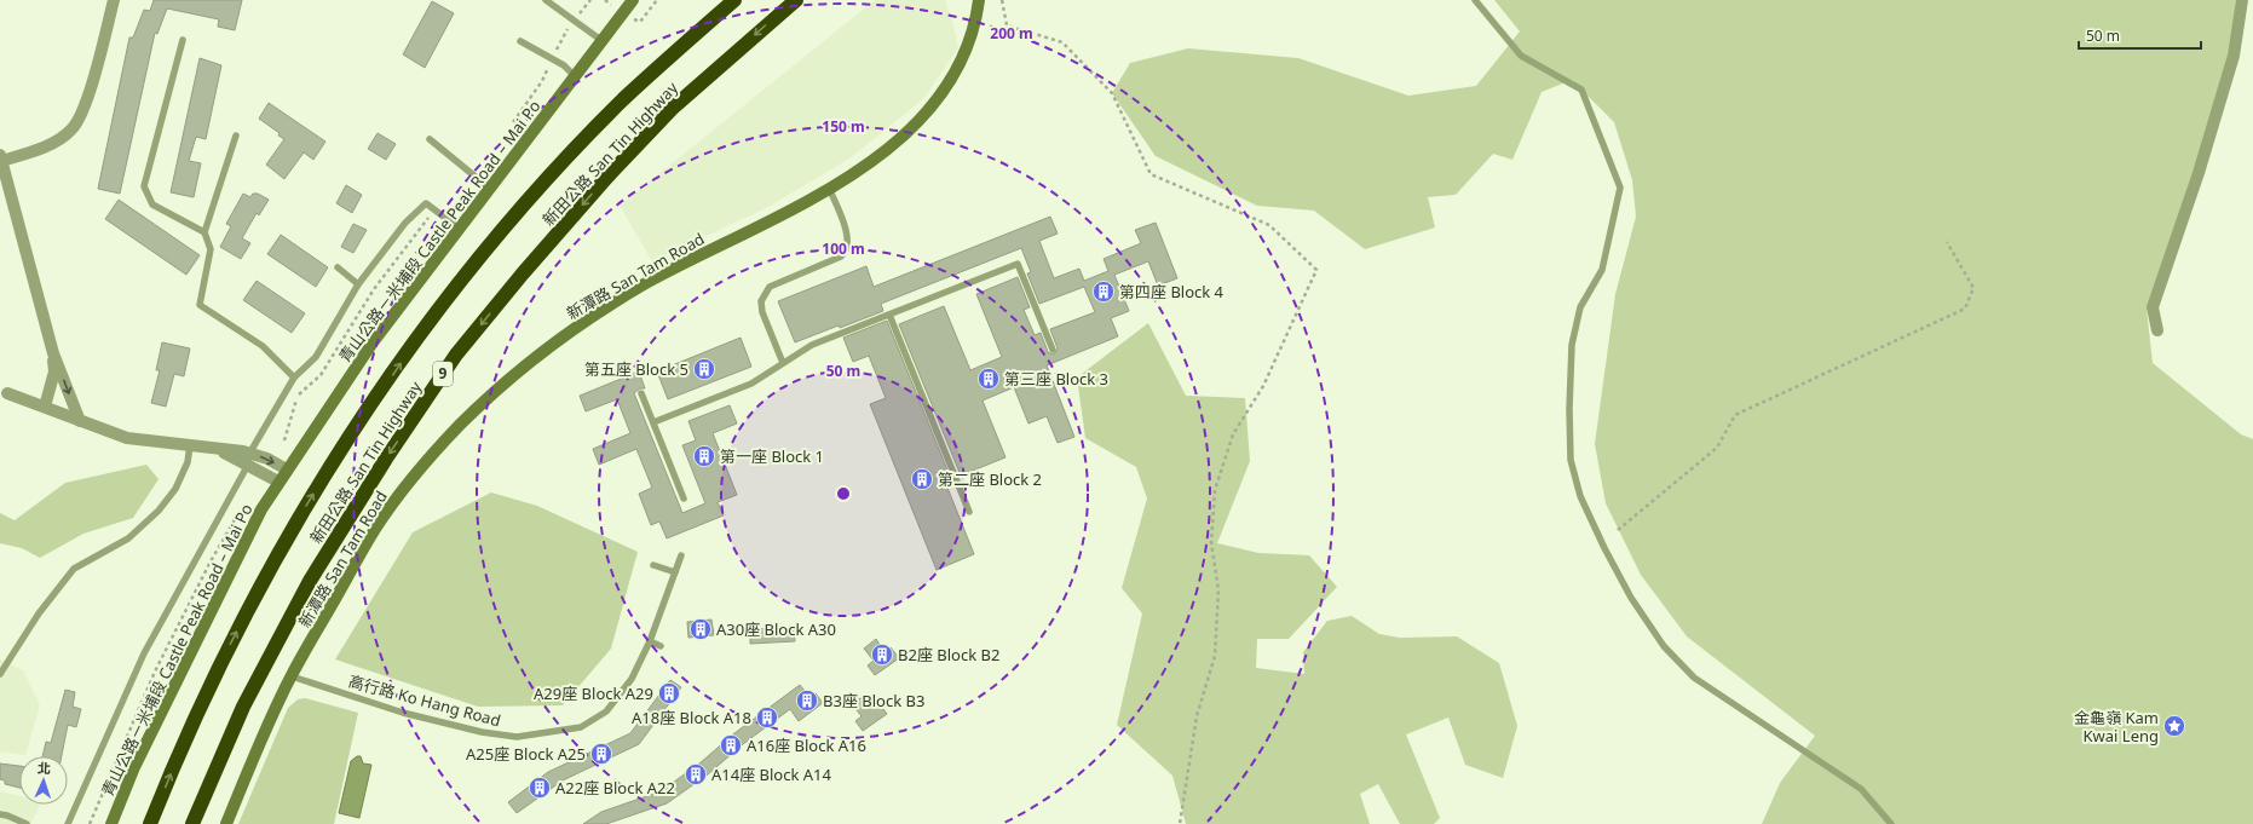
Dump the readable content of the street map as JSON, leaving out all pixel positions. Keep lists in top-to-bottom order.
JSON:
{
  "streets": {
    "highway": ["新田公路 San Tin Highway", "9"],
    "street": ["青山公路－米埔段 Castle Peak Road – Mai Po", "新潭路 San Tam Road"],
    "lane": ["高行路 Ko Hang Road"]
  },
  "crossings": [
    ["新潭路 San Tam Road", "高行路 Ko Hang Road"]
  ],
  "places": {
    "building": [
      "第四座 Block 4",
      "第五座 Block 5",
      "第三座 Block 3",
      "第一座 Block 1",
      "第二座 Block 2",
      "A30座 Block A30",
      "B2座 Block B2",
      "A29座 Block A29",
      "B3座 Block B3",
      "A18座 Block A18",
      "A16座 Block A16",
      "A25座 Block A25",
      "A14座 Block A14",
      "A22座 Block A22"
    ],
    "place": ["金龜嶺 Kam Kwai Leng"]
  },
  "scale_bar": "50 m",
  "north": "top",
  "rings": [
    "200 m",
    "150 m",
    "100 m",
    "50 m"
  ]
}
